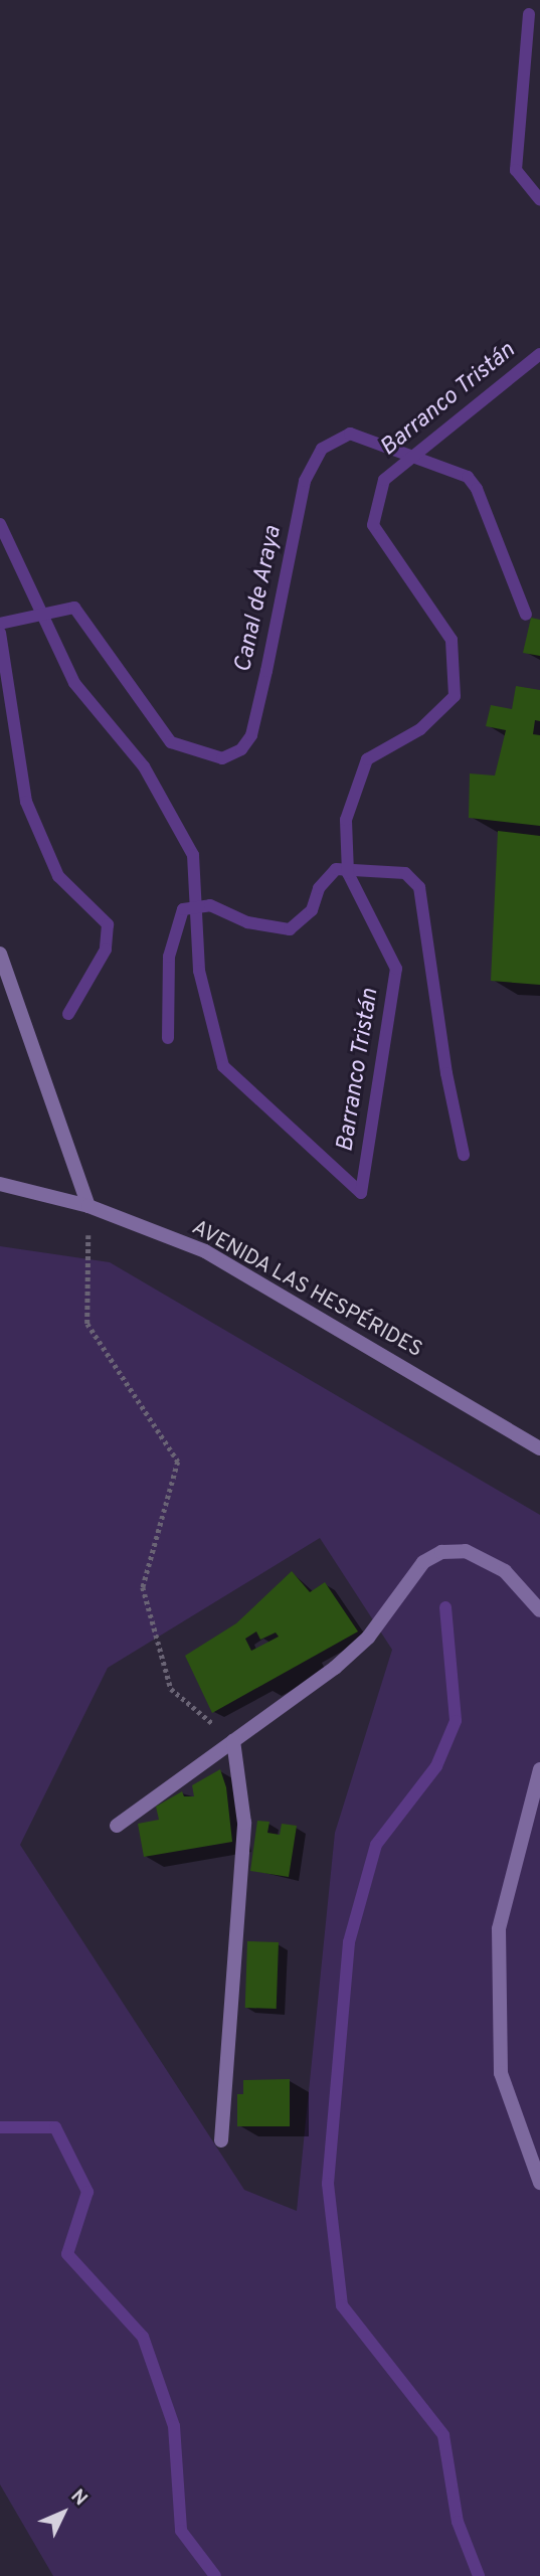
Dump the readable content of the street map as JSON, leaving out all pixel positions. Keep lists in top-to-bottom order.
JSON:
{
  "streets": {
    "street": ["AVENIDA LAS HESPÉRIDES"]
  },
  "water": ["Barranco Tristán", "Canal de Araya"],
  "north": "top right"
}
